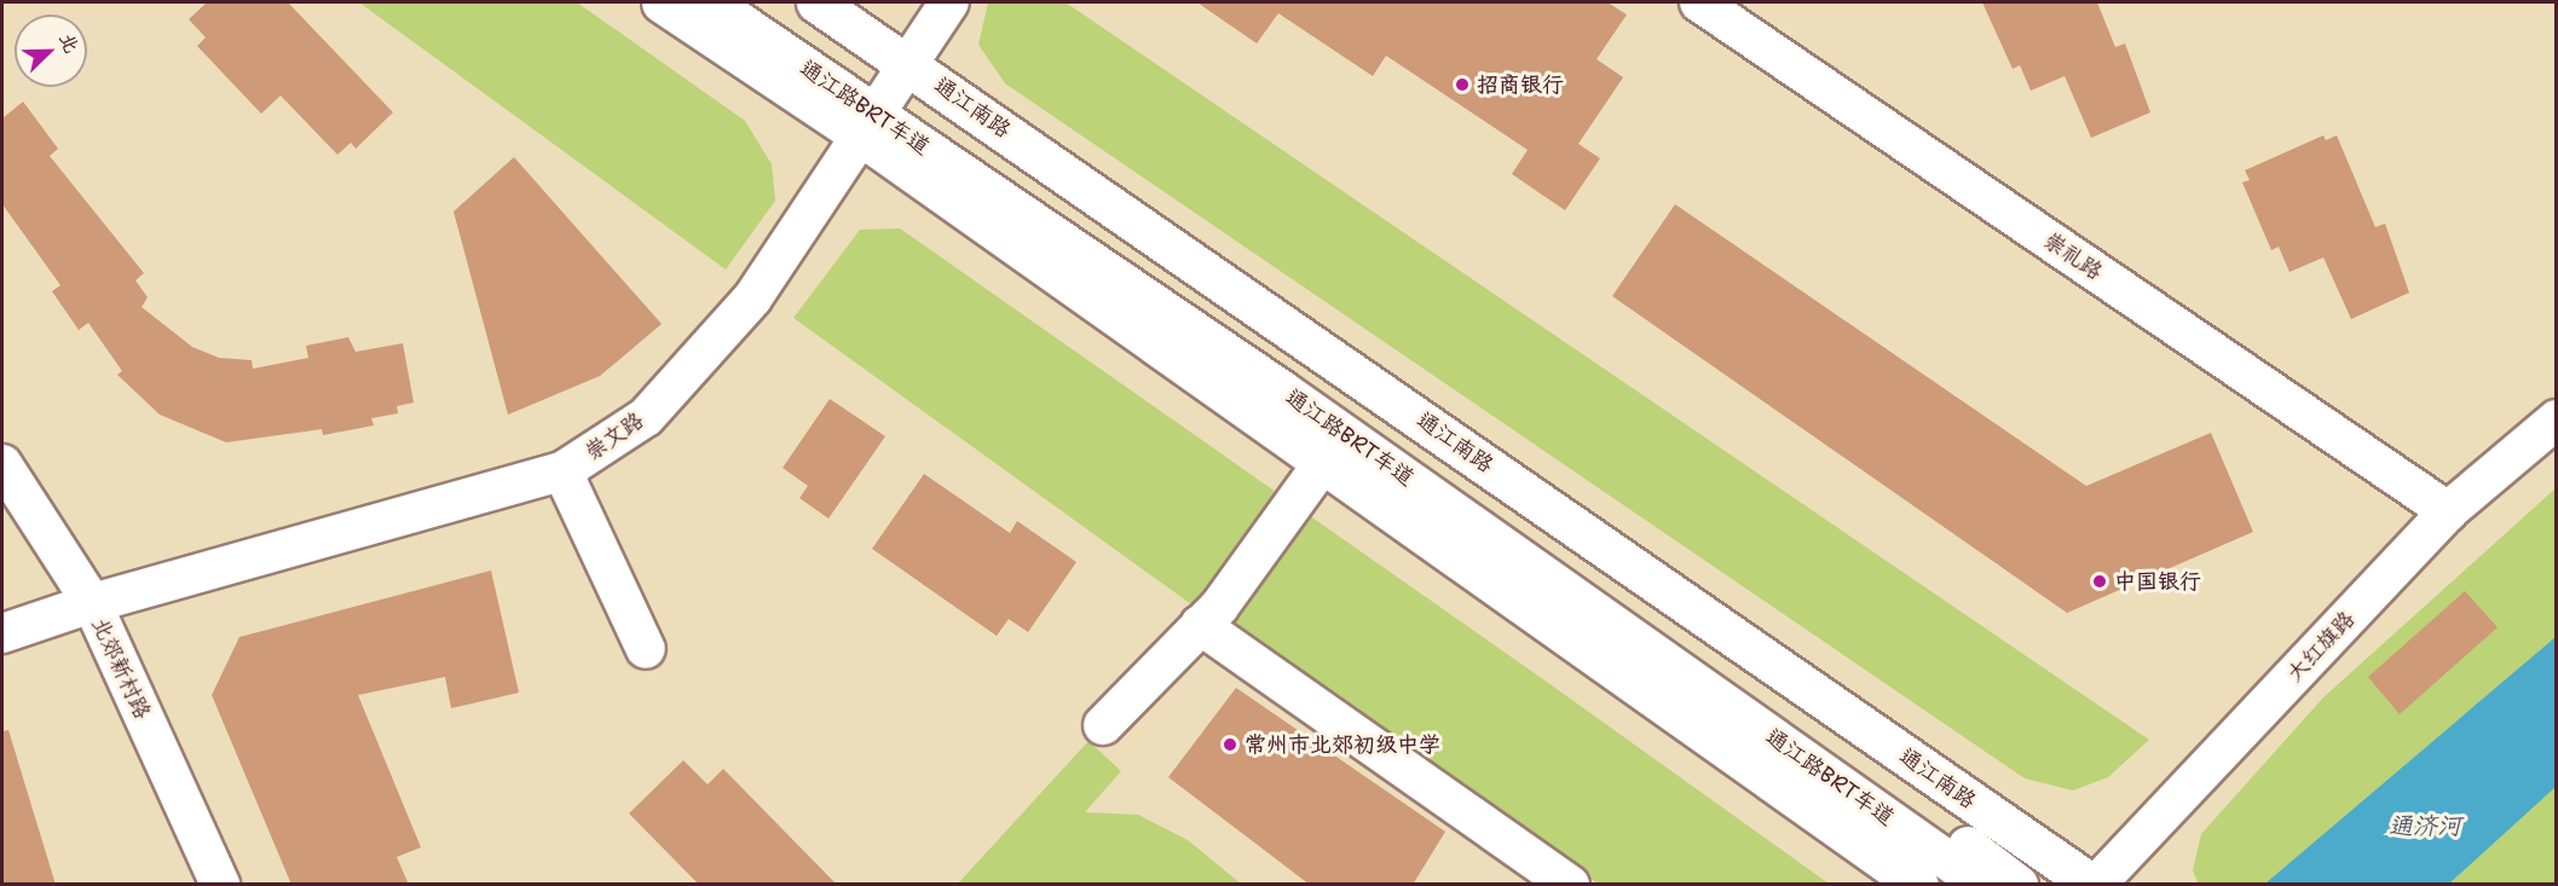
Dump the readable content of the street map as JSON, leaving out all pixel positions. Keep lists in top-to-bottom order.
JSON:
{
  "streets": {
    "main road": ["通江南路"],
    "street": [
      "通江路BRT车道",
      "崇礼路",
      "崇文路",
      "大红旗路",
      "北郊新村路"
    ]
  },
  "crossings": [
    ["通江路BRT车道", "崇文路"],
    ["通江南路", "崇文路"],
    ["通江南路", "大红旗路"],
    ["崇礼路", "大红旗路"],
    ["崇文路", "北郊新村路"]
  ],
  "water": ["通济河"],
  "places": ["招商银行", "中国银行", "常州市北郊初级中学"],
  "north": "top right"
}
